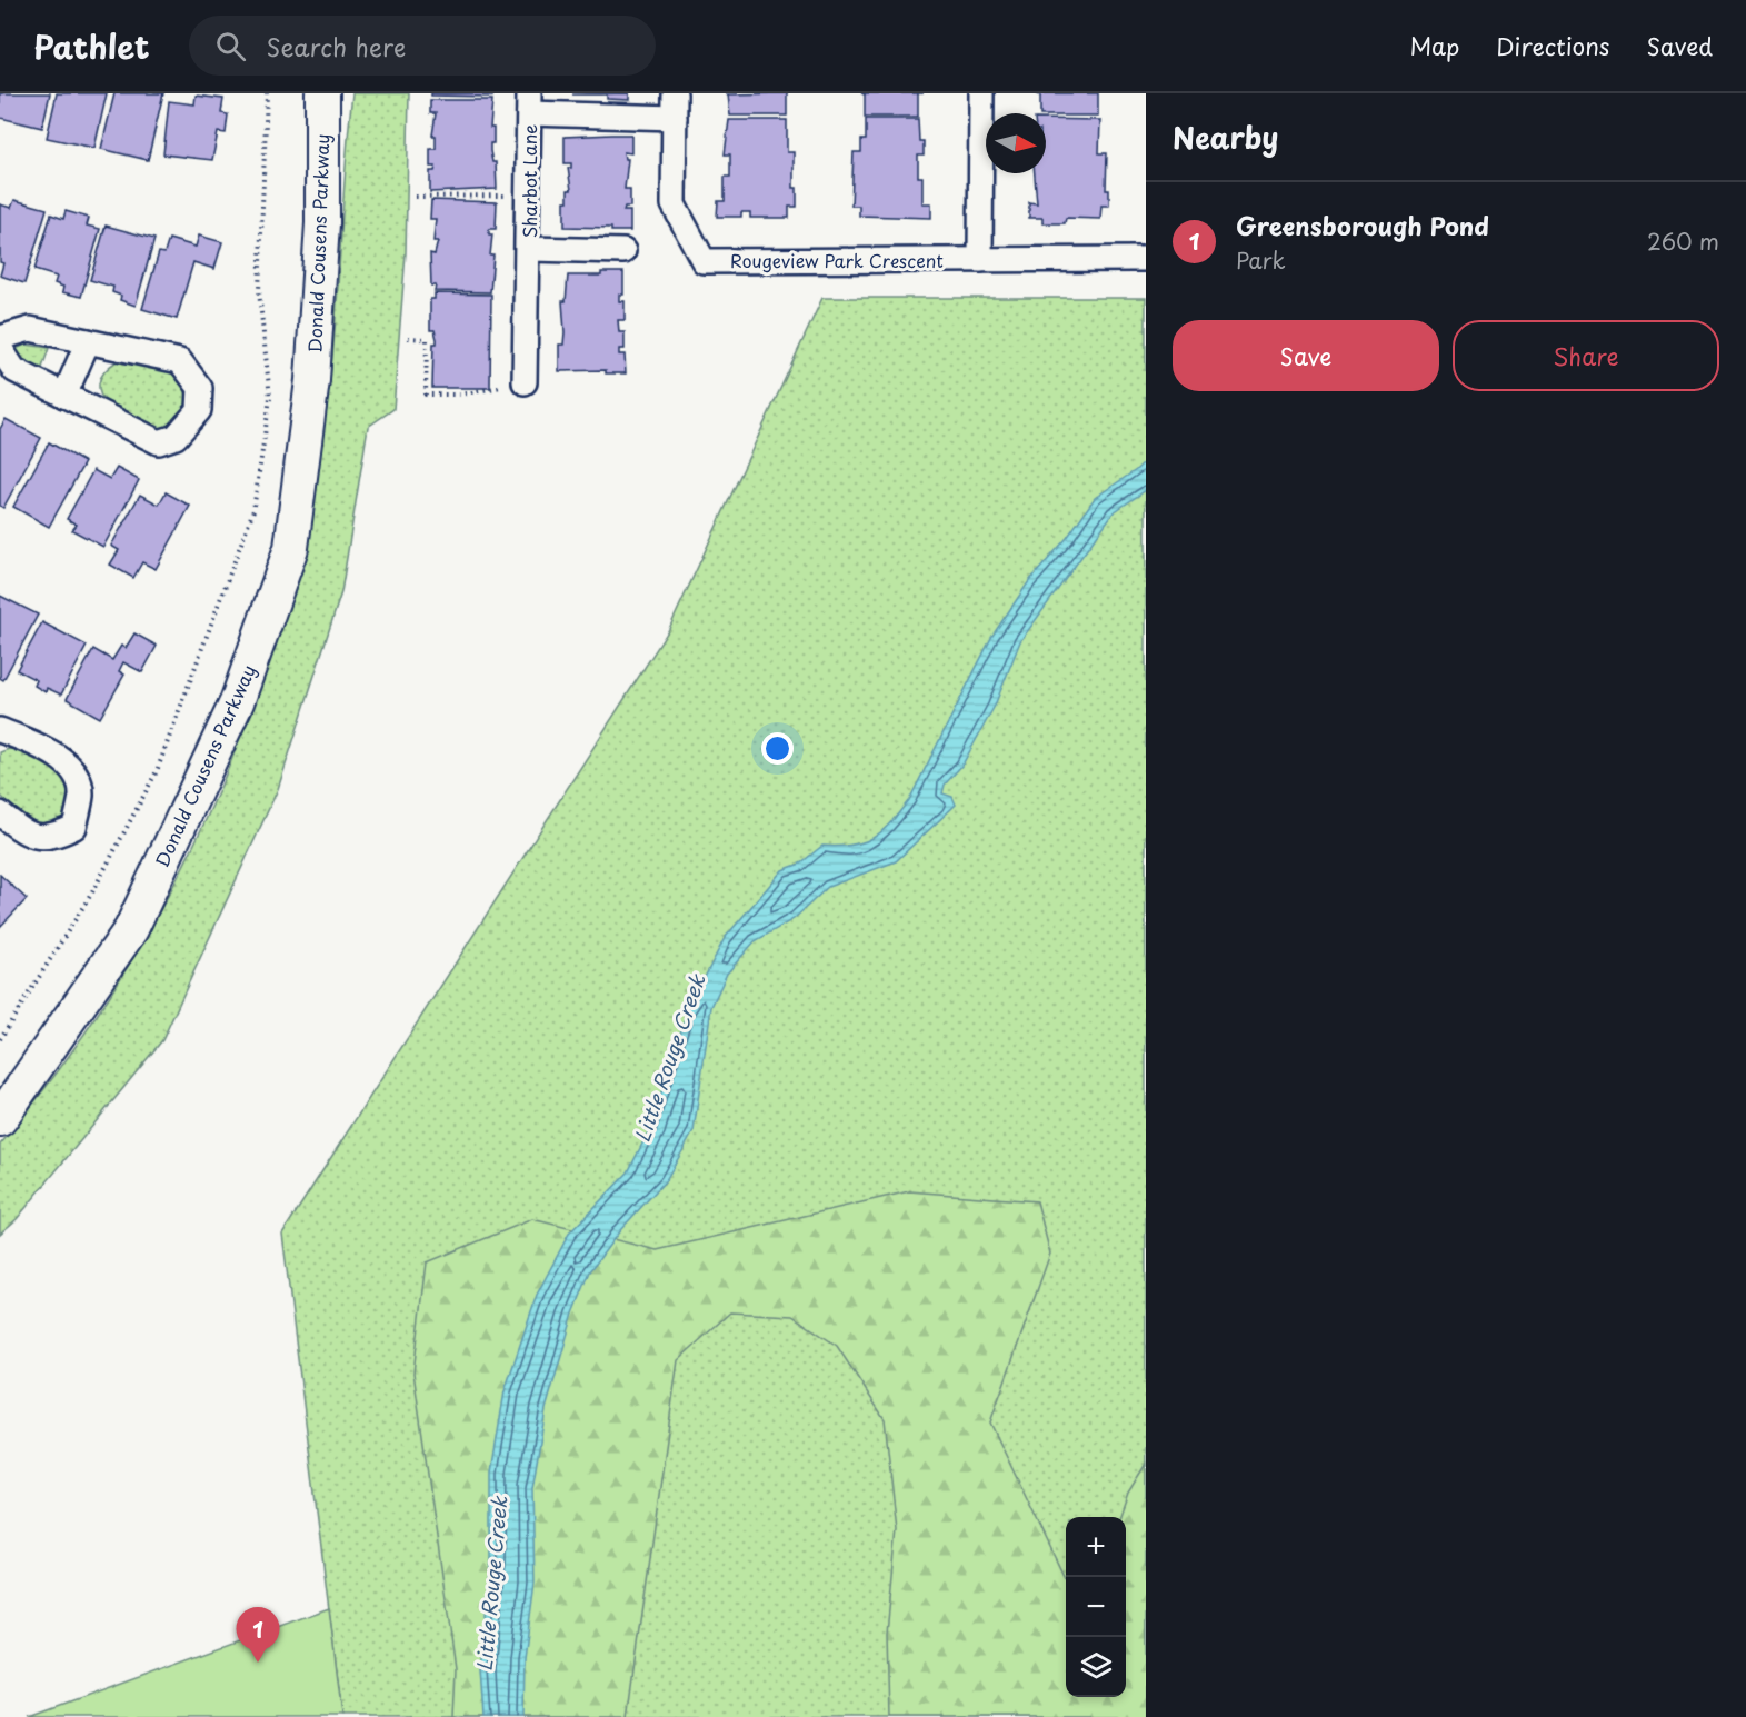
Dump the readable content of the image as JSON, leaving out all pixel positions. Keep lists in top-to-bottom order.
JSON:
{
  "streets": {
    "main road": ["Donald Cousens Parkway"],
    "street": ["Sharbot Lane", "Rougeview Park Crescent"]
  },
  "crossings": [
    ["Sharbot Lane", "Rougeview Park Crescent"]
  ],
  "water": ["Little Rouge Creek"],
  "north": "right",
  "page": {
    "header": "Pathlet",
    "search": "Search here",
    "nav": ["Map", "Directions", "Saved"],
    "heading": "Nearby",
    "list": [
      {
        "mark": "1",
        "name": "Greensborough Pond",
        "note": "Park",
        "value": "260 m"
      }
    ],
    "buttons": ["Save", "Share"],
    "map_buttons": ["+", "−"],
    "pins": "1"
  }
}
